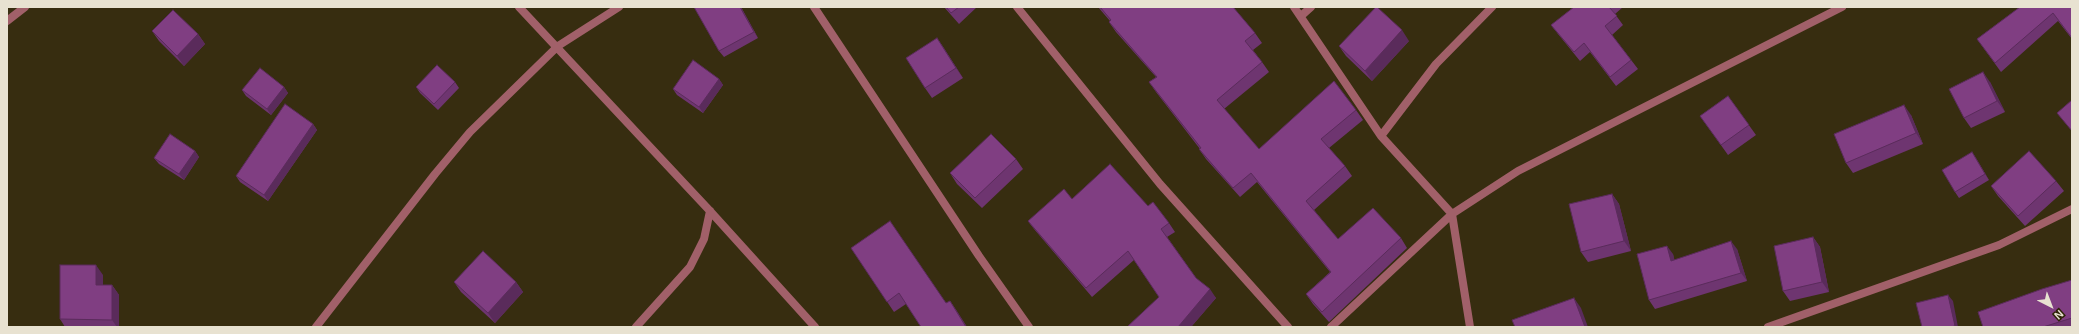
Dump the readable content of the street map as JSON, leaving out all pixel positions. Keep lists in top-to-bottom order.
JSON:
{
  "north": "bottom right"
}
